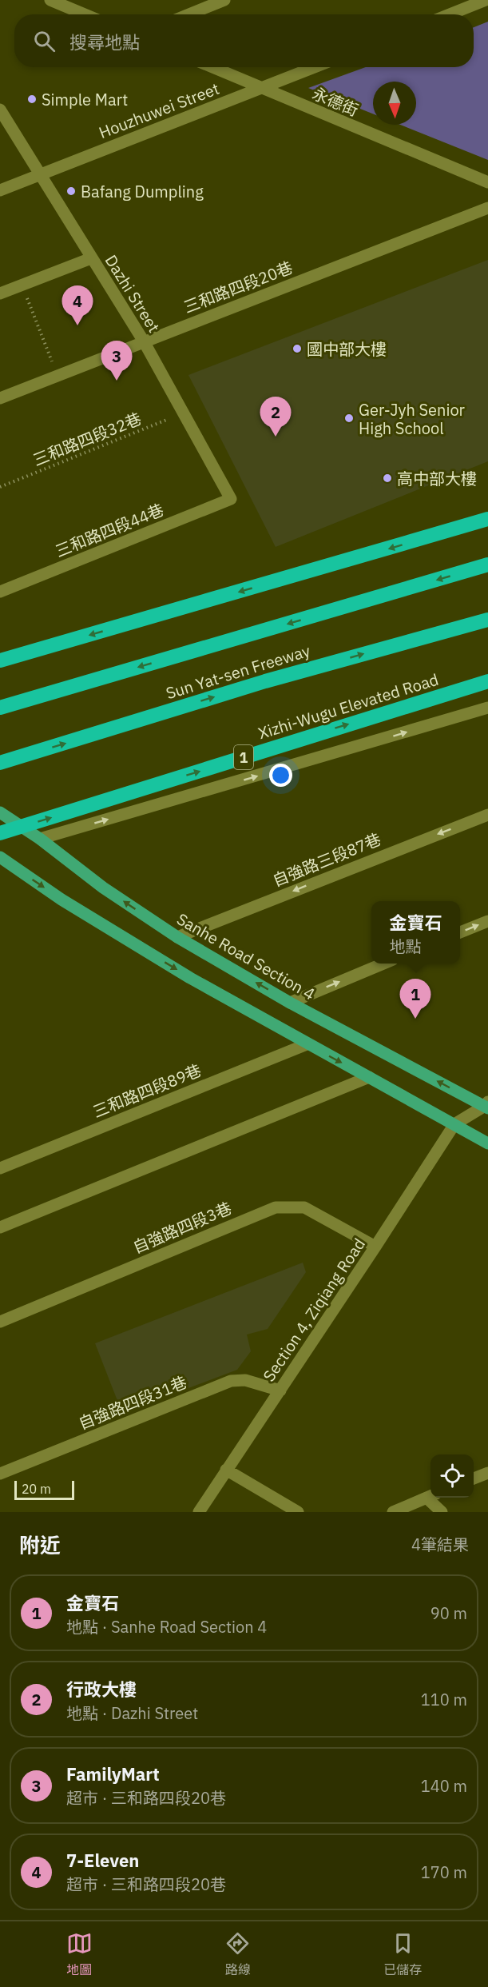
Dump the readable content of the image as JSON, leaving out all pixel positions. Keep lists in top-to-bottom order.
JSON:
{
  "streets": {
    "highway": ["Sun Yat-sen Freeway", "Xizhi-Wugu Elevated Road", "1"],
    "main road": ["Sanhe Road Section 4"],
    "street": [
      "永德街",
      "Houzhuwei Street",
      "三和路四段20巷",
      "Dazhi Street",
      "三和路四段44巷",
      "自強路三段87巷",
      "三和路四段89巷",
      "自強路四段3巷",
      "Section 4, Ziqiang Road",
      "自強路四段31巷"
    ],
    "path": ["三和路四段32巷"]
  },
  "crossings": [
    ["永德街", "Houzhuwei Street"],
    ["Houzhuwei Street", "Dazhi Street"],
    ["三和路四段20巷", "Dazhi Street"],
    ["Dazhi Street", "三和路四段32巷"],
    ["Dazhi Street", "三和路四段44巷"],
    ["自強路三段87巷", "Sanhe Road Section 4"],
    ["自強路四段3巷", "Section 4, Ziqiang Road"],
    ["Section 4, Ziqiang Road", "自強路四段31巷"]
  ],
  "one_way": ["Xizhi-Wugu Elevated Road"],
  "places": [
    "Simple Mart",
    "Bafang Dumpling",
    "國中部大樓",
    "Ger-Jyh Senior High School",
    "高中部大樓"
  ],
  "scale_bar": "20 m",
  "north": "bottom",
  "page": {
    "search": "搜尋地點",
    "pins": [
      "4",
      "3",
      "2",
      "1"
    ],
    "popup": ["金寶石", "地點"],
    "scale": "20 m",
    "heading": ["附近", "4筆結果"],
    "list": [
      {
        "mark": "1",
        "name": "金寶石",
        "note": "地點 · Sanhe Road Section 4",
        "value": "90 m"
      },
      {
        "mark": "2",
        "name": "行政大樓",
        "note": "地點 · Dazhi Street",
        "value": "110 m"
      },
      {
        "mark": "3",
        "name": "FamilyMart",
        "note": "超市 · 三和路四段20巷",
        "value": "140 m"
      },
      {
        "mark": "4",
        "name": "7-Eleven",
        "note": "超市 · 三和路四段20巷",
        "value": "170 m"
      }
    ],
    "nav": ["地圖", "路線", "已儲存"]
  }
}
